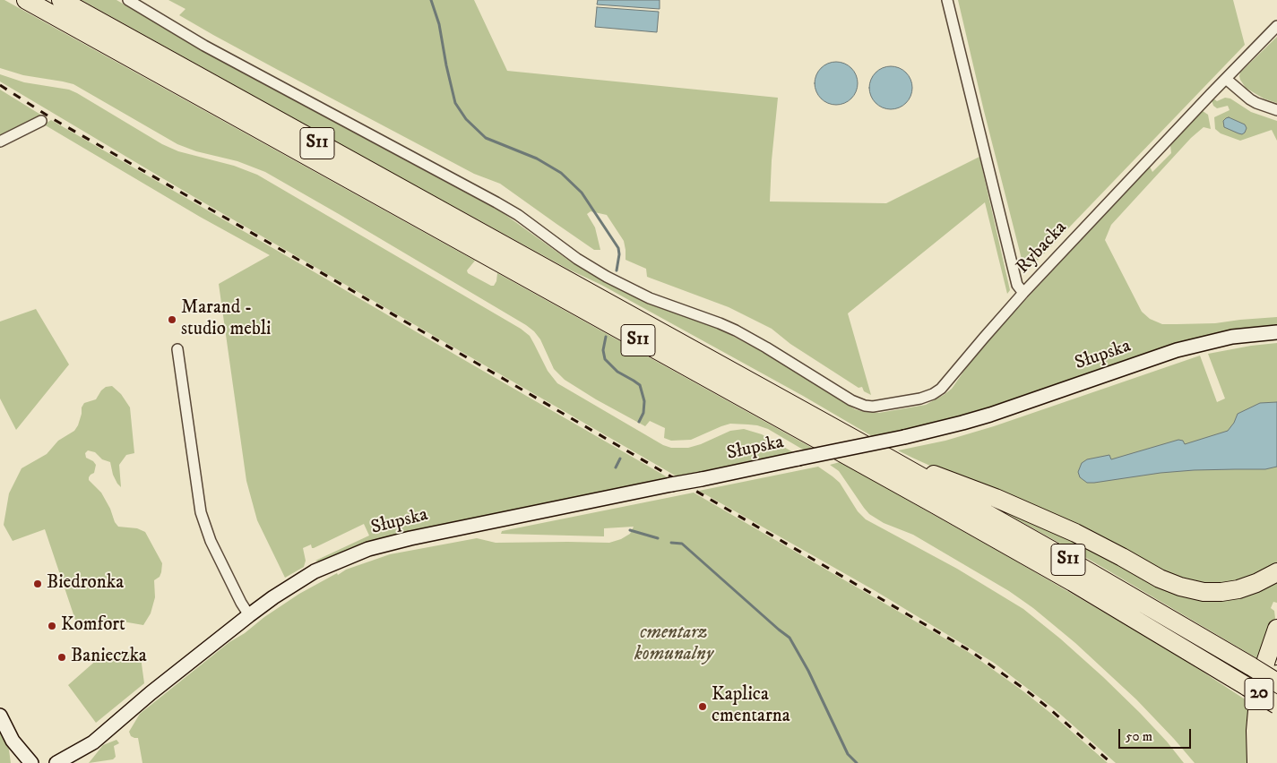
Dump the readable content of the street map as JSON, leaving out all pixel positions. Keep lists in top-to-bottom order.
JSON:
{
  "streets": {
    "highway": ["S11", "20"],
    "main road": ["Słupska"],
    "street": ["Rybacka"]
  },
  "parks": ["cmentarz komunalny"],
  "places": [
    "Marand - studio mebli",
    "Biedronka",
    "Komfort",
    "Banieczka",
    "Kaplica cmentarna"
  ],
  "scale_bar": "50 m"
}
